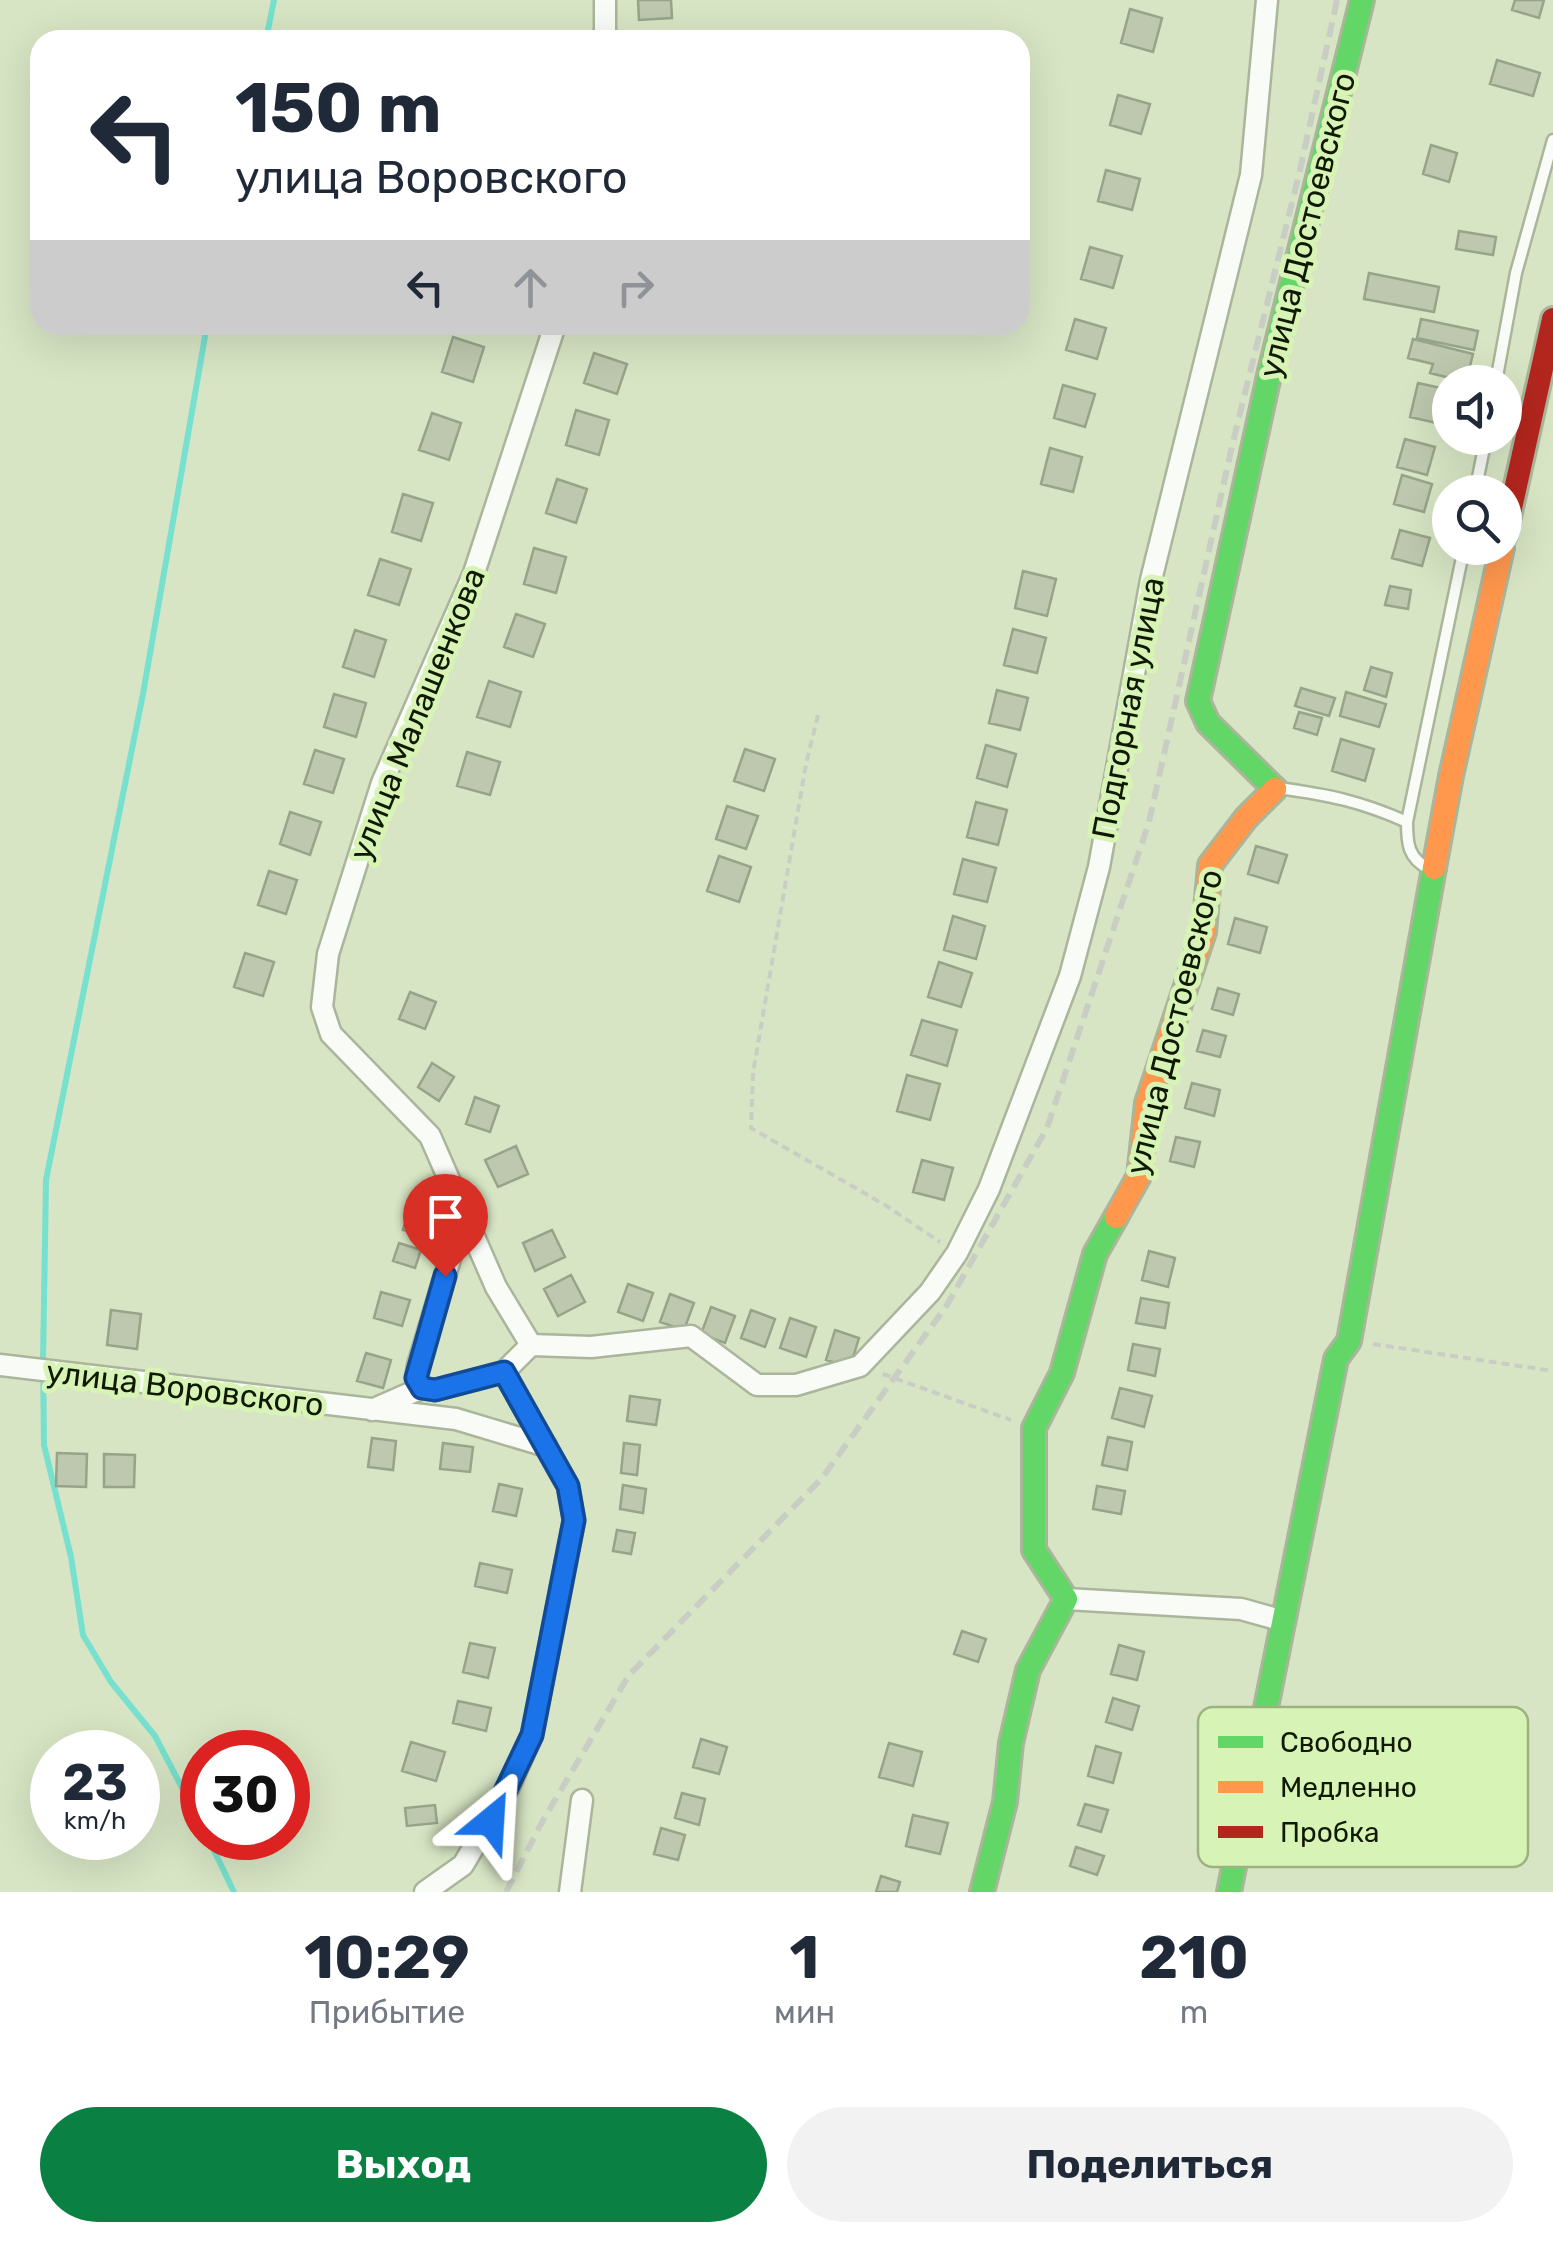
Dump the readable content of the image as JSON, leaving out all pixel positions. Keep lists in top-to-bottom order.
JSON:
{
  "streets": {
    "street": [
      "улица Достоевского",
      "Подгорная улица",
      "улица Малашенкова",
      "улица Воровского"
    ]
  },
  "legend": ["Свободно", "Медленно", "Пробка"],
  "page": {
    "turn": ["150 m", "улица Воровского"],
    "speed": "23 km/h",
    "limit": "30",
    "eta": [
      "10:29",
      "Прибытие",
      "1",
      "мин",
      "210",
      "m"
    ],
    "buttons": ["Выход", "Поделиться"]
  }
}
